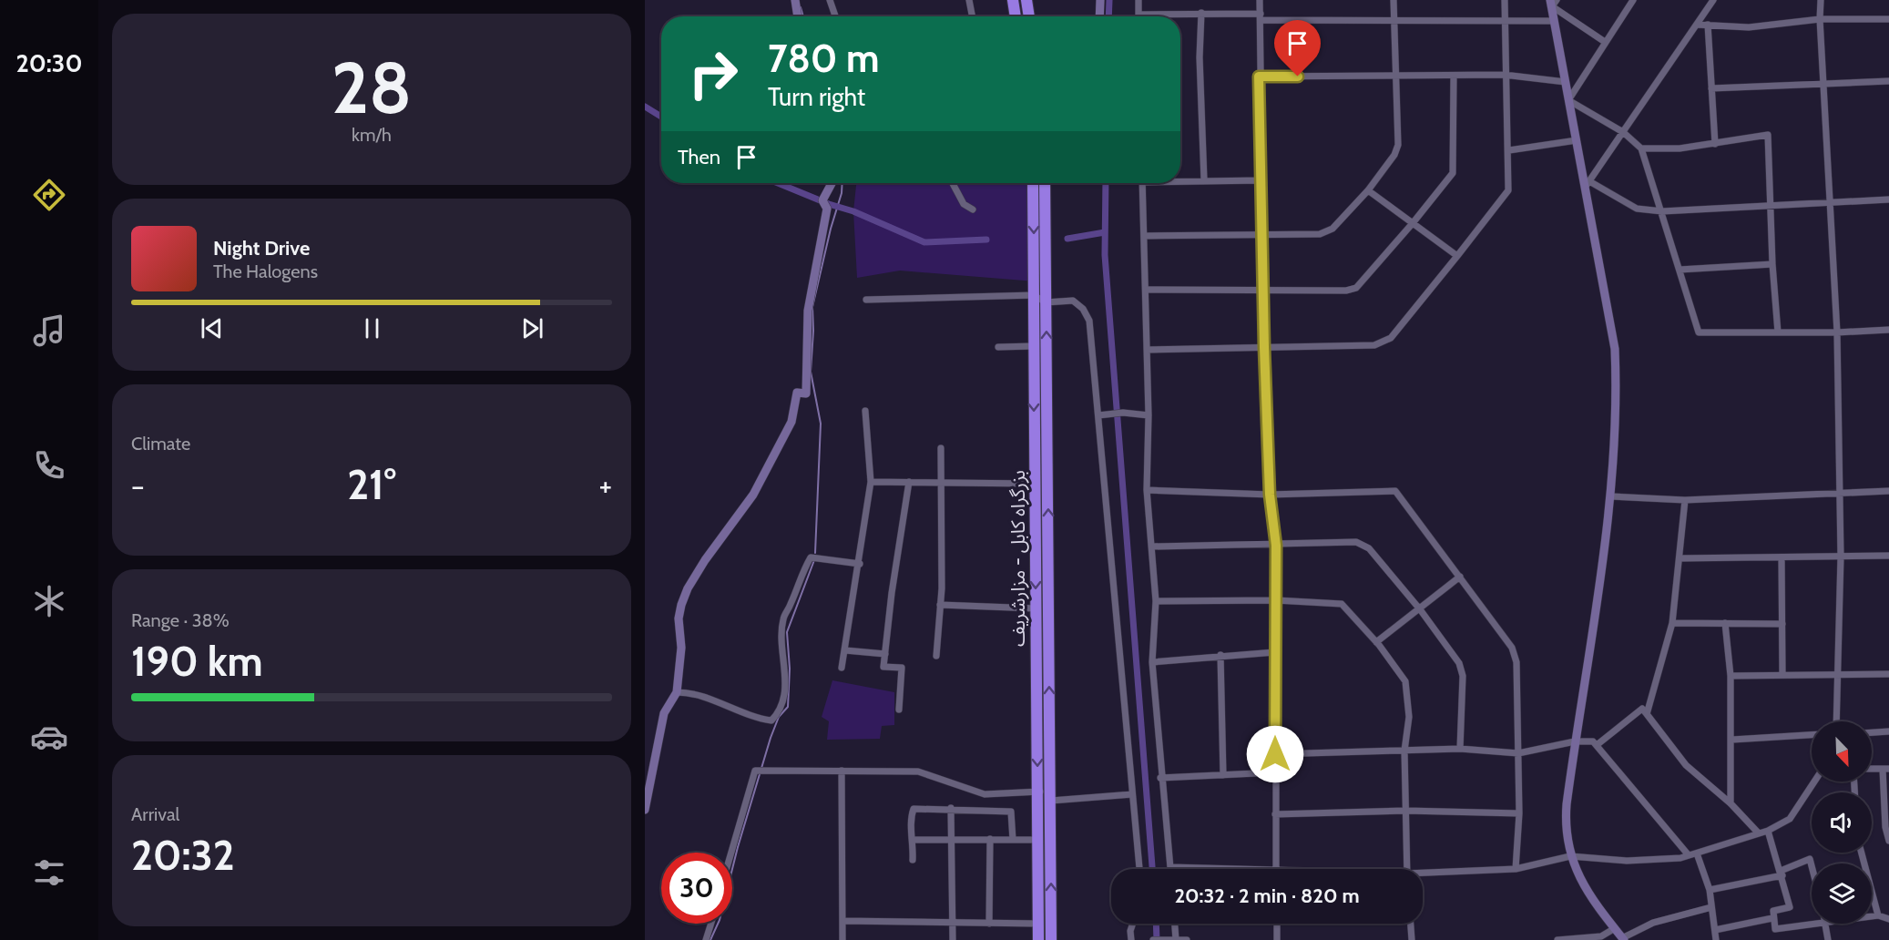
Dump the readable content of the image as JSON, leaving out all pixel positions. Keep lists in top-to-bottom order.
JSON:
{
  "streets": {
    "highway": ["بزرگراه کابل - مزارشریف"]
  },
  "north": "bottom right",
  "page": {
    "tabs": "20:30",
    "tile": [
      ["28", "km/h"],
      "Climate",
      ["Range · 38%", "190 km"],
      ["Arrival", "20:32"]
    ],
    "turn": ["780 m", "Turn right"],
    "then": "Then",
    "song": ["Night Drive", "The Halogens"],
    "heat": ["−", "21°", "+"],
    "limit": "30",
    "trip": "20:32 · 2 min · 820 m"
  }
}
